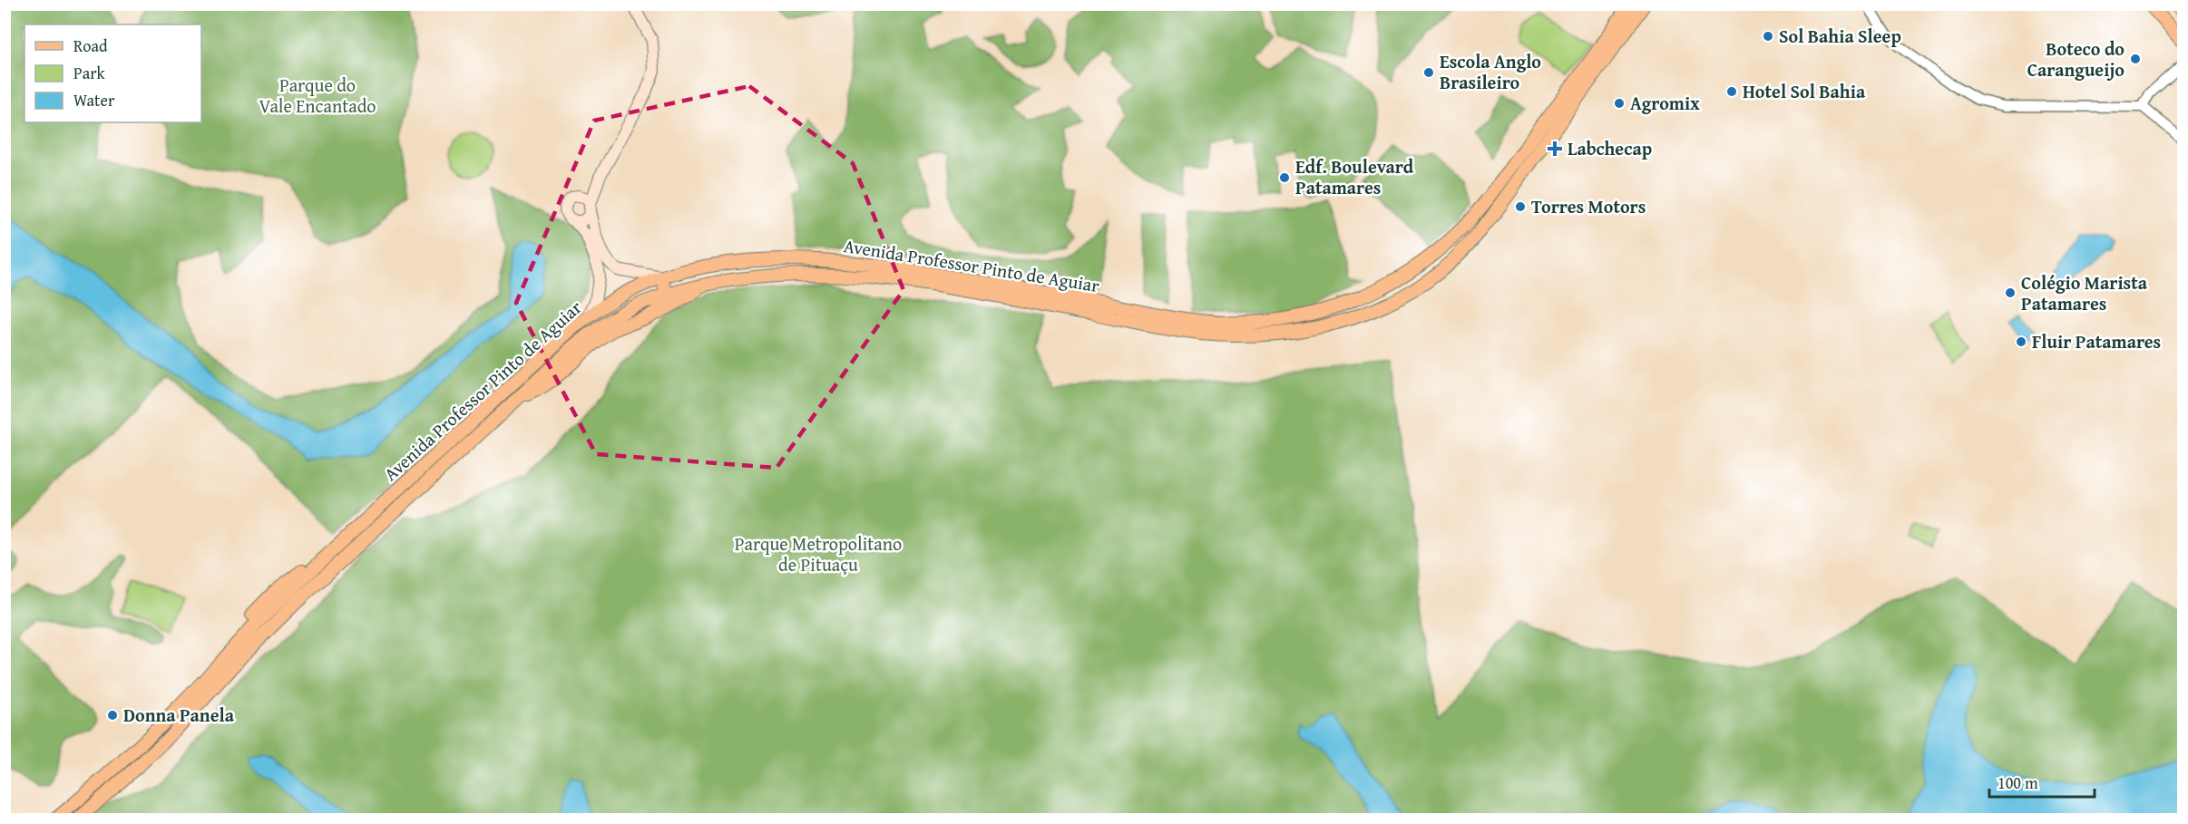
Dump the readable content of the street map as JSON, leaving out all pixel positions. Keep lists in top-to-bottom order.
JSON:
{
  "streets": {
    "main road": ["Avenida Professor Pinto de Aguiar"]
  },
  "parks": ["Parque do Vale Encantado", "Parque Metropolitano de Pituaçu"],
  "places": {
    "other": [
      "Sol Bahia Sleep",
      "Boteco do Carangueijo",
      "Escola Anglo Brasileiro",
      "Hotel Sol Bahia",
      "Agromix",
      "Edf. Boulevard Patamares",
      "Torres Motors",
      "Colégio Marista Patamares",
      "Fluir Patamares",
      "Donna Panela"
    ],
    "health": ["Labchecap"]
  },
  "legend": ["Road", "Park", "Water"],
  "scale_bar": "100 m"
}
